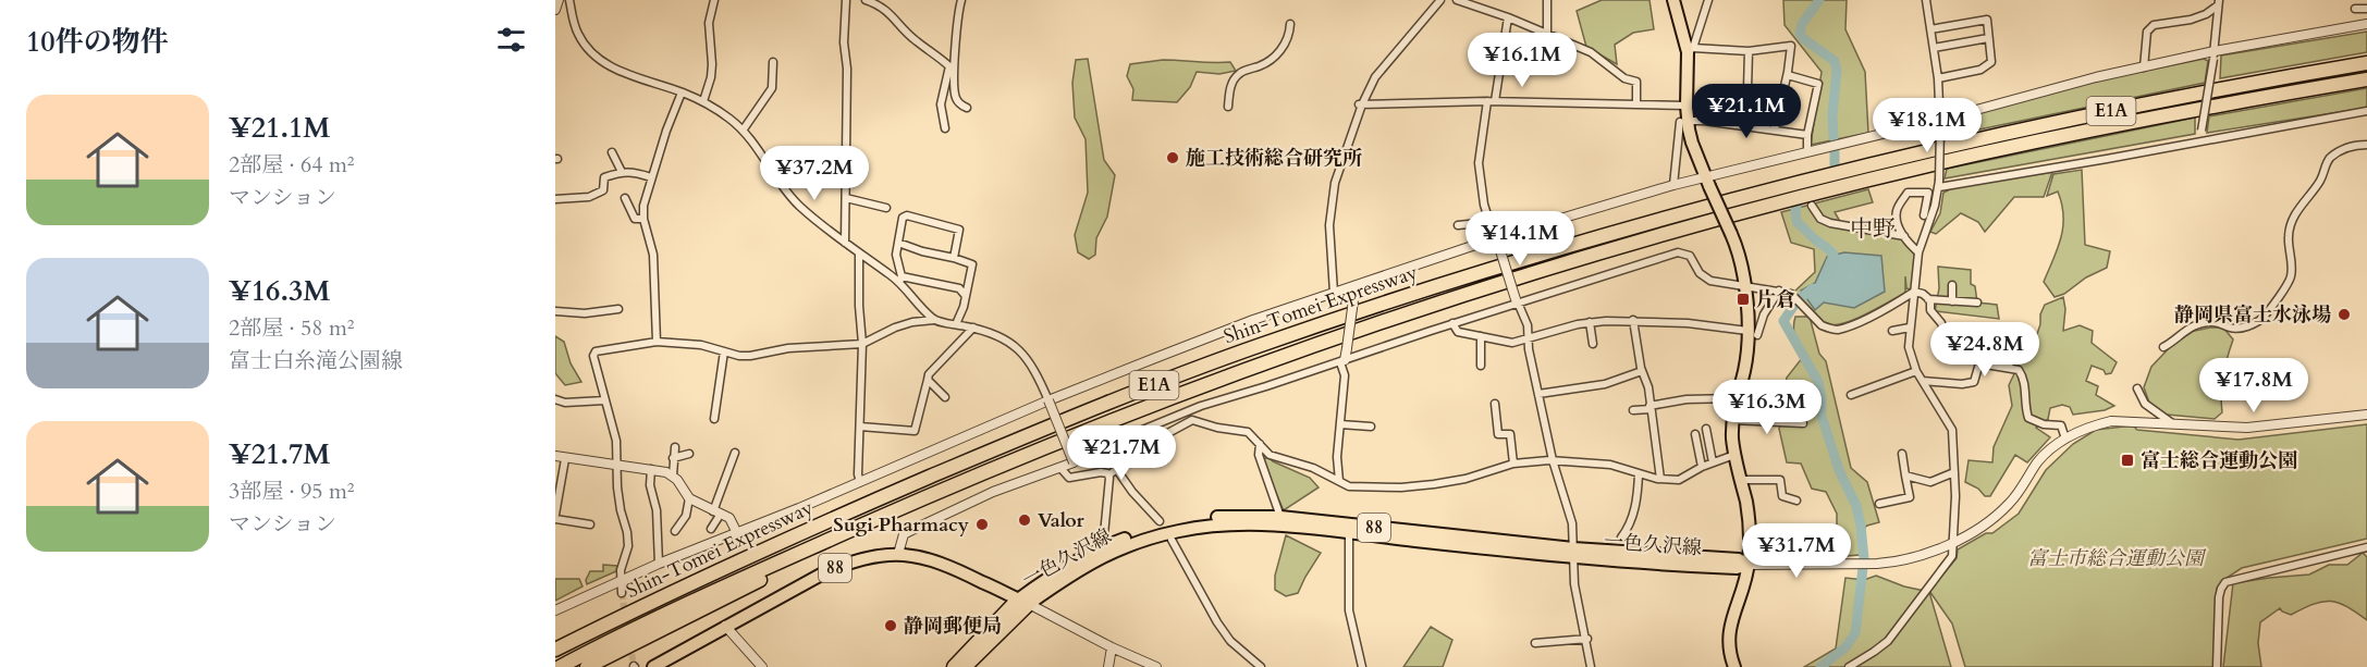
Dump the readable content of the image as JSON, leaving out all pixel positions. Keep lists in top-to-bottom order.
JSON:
{
  "streets": {
    "highway": ["E1A", "Shin-Tomei Expressway"],
    "main road": ["88", "一色久沢線"]
  },
  "districts": ["中野"],
  "parks": ["富士市総合運動公園"],
  "places": {
    "other": [
      "施工技術総合研究所",
      "静岡県富士水泳場",
      "Valor",
      "Sugi Pharmacy",
      "静岡郵便局"
    ],
    "transit": ["片倉", "富士総合運動公園"]
  },
  "page": {
    "heading": "10件の物件",
    "price": [
      "¥16.1M",
      "¥21.1M",
      "¥18.1M",
      "¥37.2M",
      "¥14.1M",
      "¥24.8M",
      "¥17.8M",
      "¥16.3M",
      "¥21.7M",
      "¥31.7M"
    ],
    "list": [
      {
        "name": "¥21.1M",
        "note": "2部屋 · 64 m² · マンション"
      },
      {
        "name": "¥16.3M",
        "note": "2部屋 · 58 m² · 富士白糸滝公園線"
      },
      {
        "name": "¥21.7M",
        "note": "3部屋 · 95 m² · マンション"
      }
    ]
  }
}
